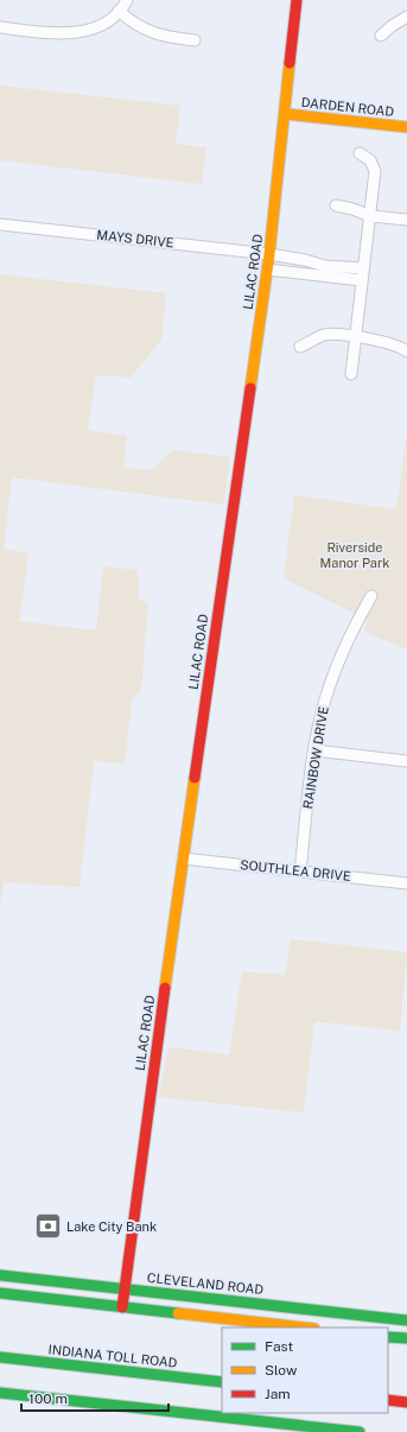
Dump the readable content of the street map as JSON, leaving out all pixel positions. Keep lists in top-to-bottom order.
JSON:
{
  "streets": {
    "main road": [
      "DARDEN ROAD",
      "LILAC ROAD",
      "CLEVELAND ROAD",
      "INDIANA TOLL ROAD"
    ],
    "street": ["MAYS DRIVE", "RAINBOW DRIVE", "SOUTHLEA DRIVE"]
  },
  "crossings": [
    ["DARDEN ROAD", "LILAC ROAD"],
    ["MAYS DRIVE", "LILAC ROAD"],
    ["LILAC ROAD", "SOUTHLEA DRIVE"],
    ["LILAC ROAD", "CLEVELAND ROAD"],
    ["RAINBOW DRIVE", "SOUTHLEA DRIVE"]
  ],
  "parks": ["Riverside Manor Park"],
  "places": {
    "bank": ["Lake City Bank"]
  },
  "legend": ["Fast", "Slow", "Jam"],
  "scale_bar": "100 m"
}
